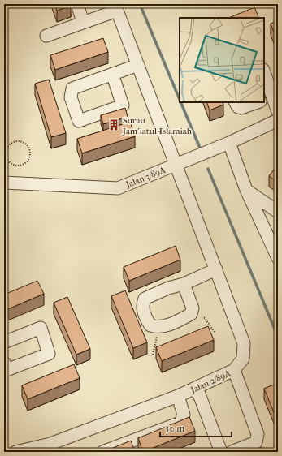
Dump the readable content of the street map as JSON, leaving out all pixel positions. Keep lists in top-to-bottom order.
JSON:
{
  "streets": {
    "street": ["Jalan 3/89A", "Jalan 2/89A"]
  },
  "crossings": [
    ["Jalan 3/89A", "Jalan 2/89A"]
  ],
  "places": {
    "building": ["Surau Jam'iatul-Islamiah"]
  },
  "scale_bar": "50 m"
}
